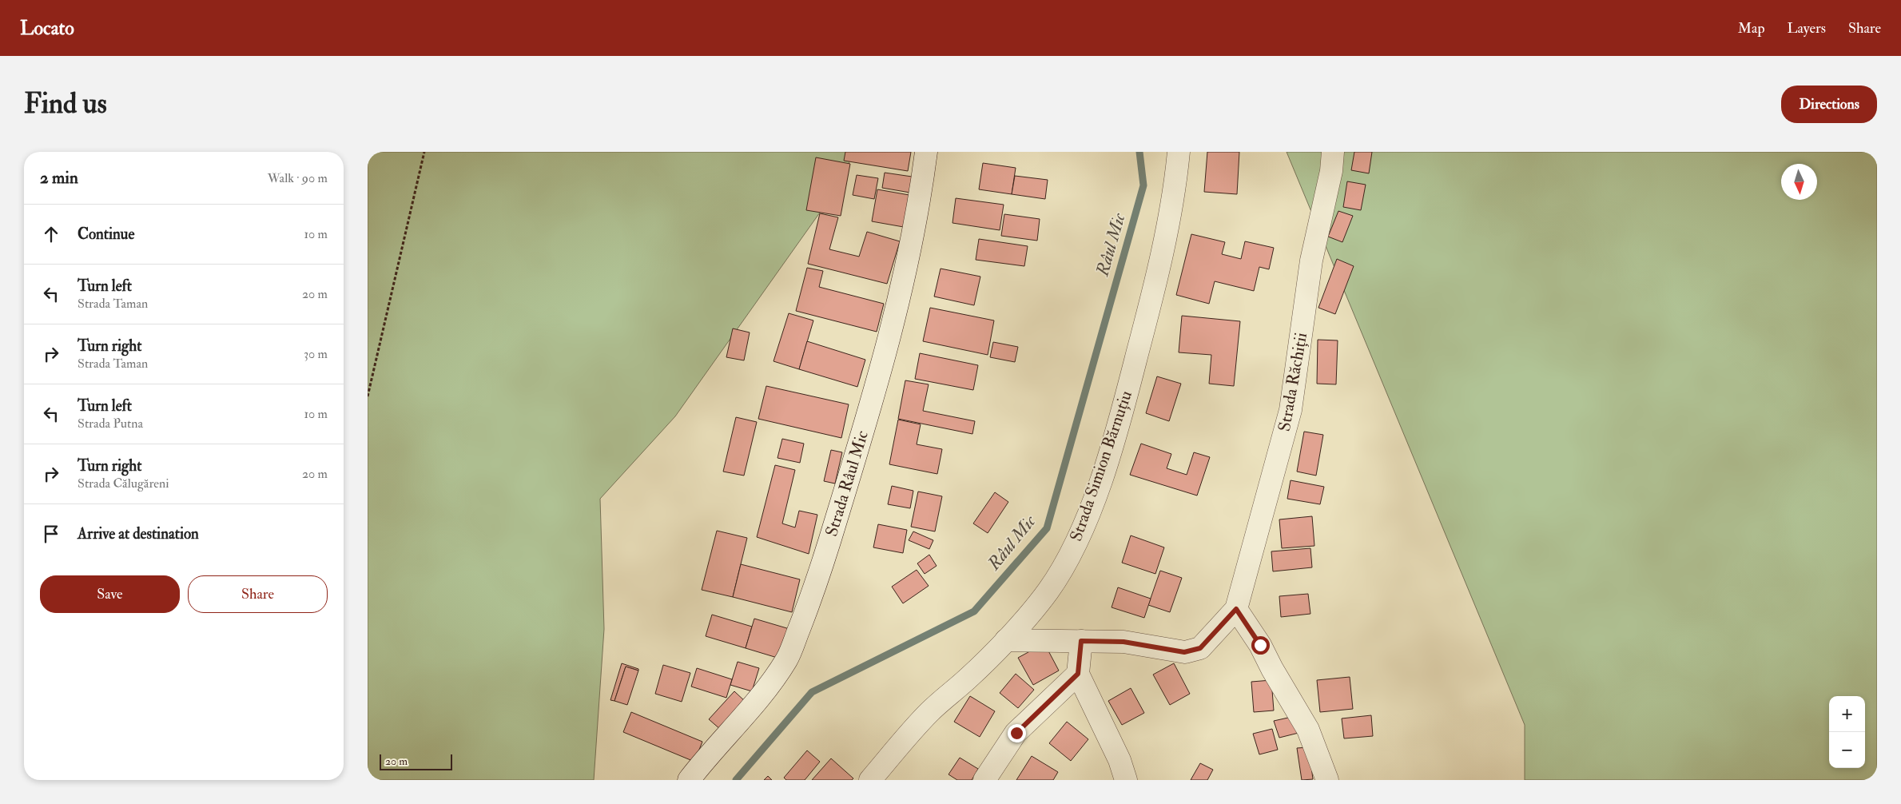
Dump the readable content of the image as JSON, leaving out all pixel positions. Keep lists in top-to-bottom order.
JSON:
{
  "streets": {
    "street": ["Strada Răchiții", "Strada Simion Bărnuțiu", "Strada Râul Mic"]
  },
  "water": ["Râul Mic"],
  "scale_bar": "20 m",
  "north": "bottom",
  "page": {
    "header": "Locato",
    "nav": ["Map", "Layers", "Share"],
    "buttons": [
      "Directions",
      ["Save", "Share"]
    ],
    "title": "Find us",
    "heading": ["2 min", "Walk · 90 m"],
    "list": [
      ["Continue", "10 m"],
      ["Turn left", "Strada Taman", "20 m"],
      ["Turn right", "Strada Taman", "30 m"],
      ["Turn left", "Strada Putna", "10 m"],
      ["Turn right", "Strada Călugăreni", "20 m"],
      "Arrive at destination"
    ],
    "map_buttons": ["+", "−"],
    "scale": "20 m"
  }
}
